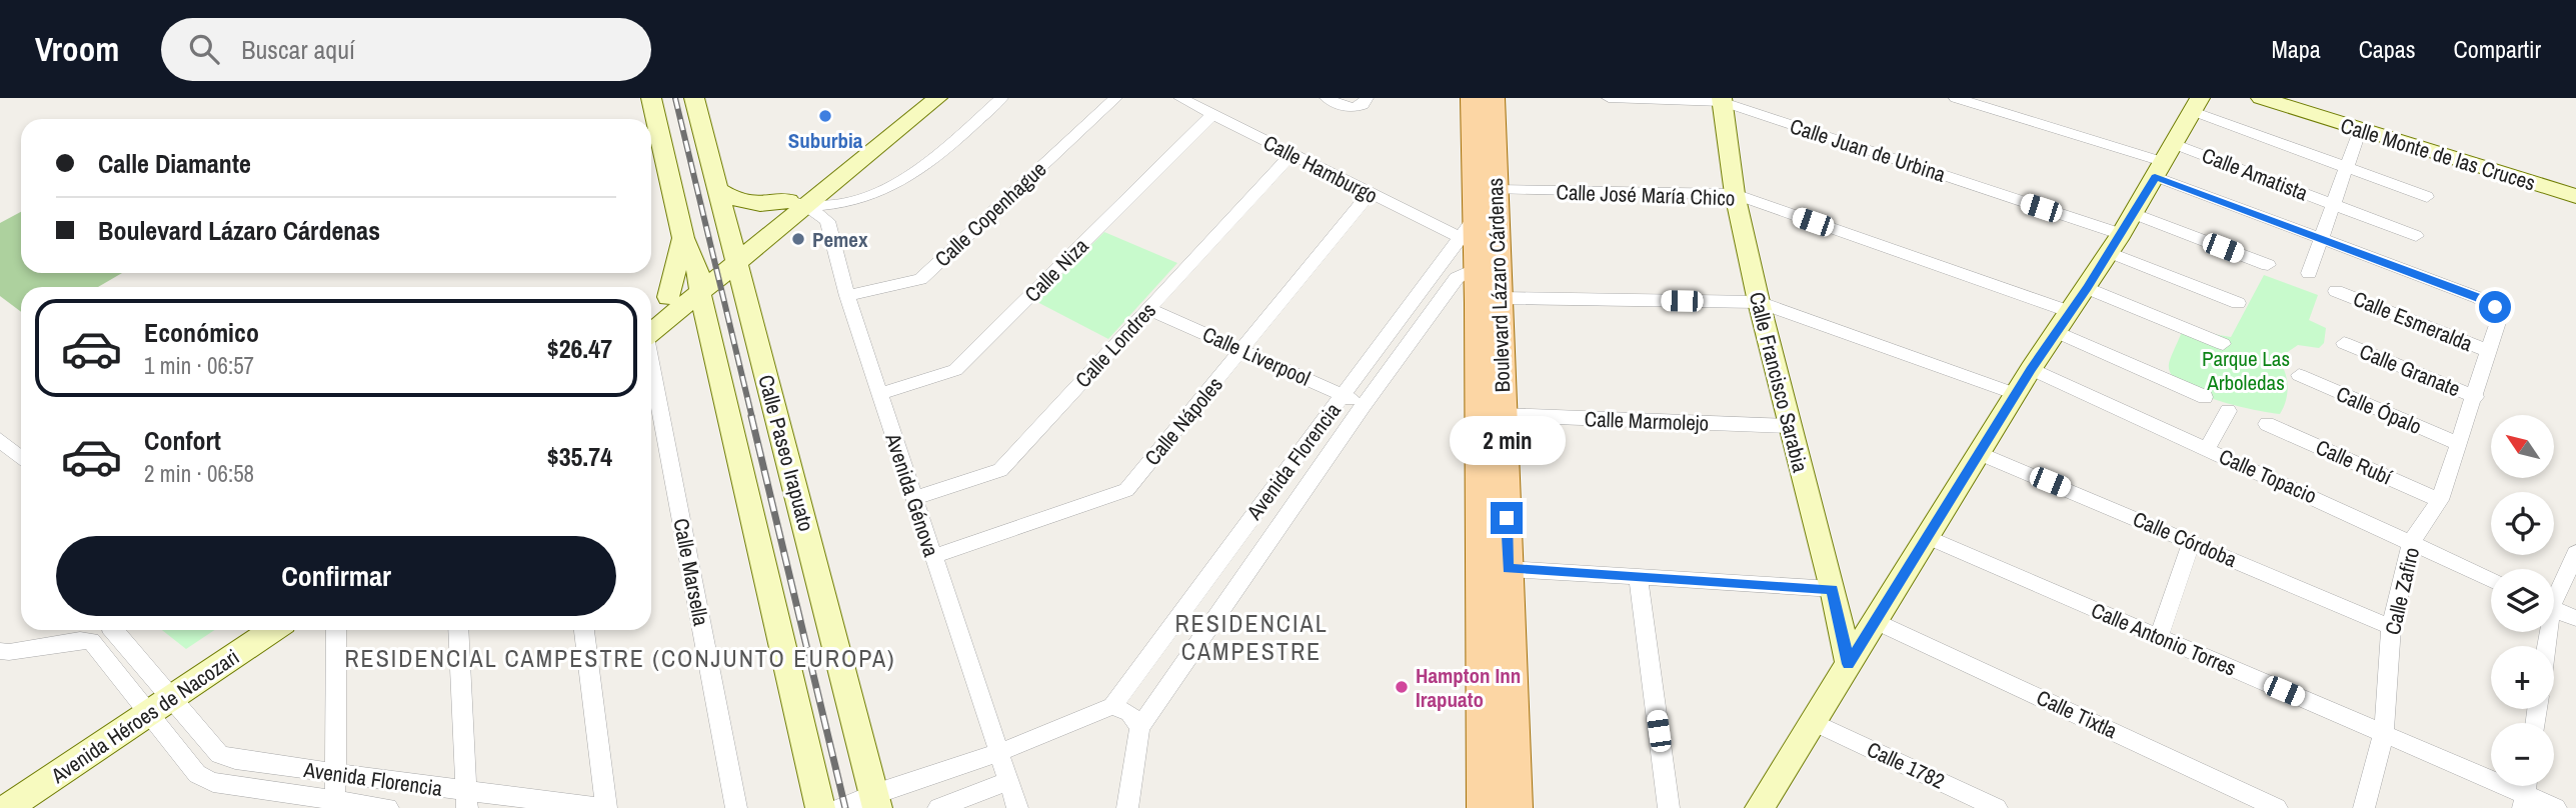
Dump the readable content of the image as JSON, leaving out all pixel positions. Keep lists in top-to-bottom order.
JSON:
{
  "streets": {
    "main road": [
      "Calle Monte de las Cruces",
      "Boulevard Lázaro Cárdenas",
      "Calle Francisco Sarabia",
      "Calle Paseo Irapuato",
      "Avenida Héroes de Nacozari"
    ],
    "street": [
      "Calle Juan de Urbina",
      "Calle Hamburgo",
      "Calle Amatista",
      "Calle José María Chico",
      "Calle Copenhague",
      "Calle Niza",
      "Calle Esmeralda",
      "Calle Londres",
      "Calle Liverpool",
      "Calle Granate",
      "Calle Ópalo",
      "Calle Nápoles",
      "Calle Marmolejo",
      "Avenida Florencia",
      "Calle Rubí",
      "Calle Topacio",
      "Avenida Génova",
      "Calle Córdoba",
      "Calle Marsella",
      "Calle Zafiro",
      "Calle Antonio Torres",
      "Calle Tixtla",
      "Calle 1782"
    ]
  },
  "crossings": [
    ["Calle Juan de Urbina", "Calle Francisco Sarabia"],
    ["Calle Hamburgo", "Calle Niza"],
    ["Calle Hamburgo", "Calle Londres"],
    ["Calle Hamburgo", "Calle Nápoles"],
    ["Calle Hamburgo", "Avenida Florencia"],
    ["Calle José María Chico", "Boulevard Lázaro Cárdenas"],
    ["Calle José María Chico", "Calle Francisco Sarabia"],
    ["Calle Copenhague", "Avenida Génova"],
    ["Calle Niza", "Avenida Génova"],
    ["Boulevard Lázaro Cárdenas", "Calle Marmolejo"],
    ["Boulevard Lázaro Cárdenas", "Avenida Florencia"],
    ["Calle Esmeralda", "Calle Zafiro"],
    ["Calle Londres", "Calle Liverpool"],
    ["Calle Londres", "Avenida Génova"],
    ["Calle Liverpool", "Calle Nápoles"],
    ["Calle Liverpool", "Avenida Florencia"],
    ["Calle Granate", "Calle Zafiro"],
    ["Calle Francisco Sarabia", "Calle Marmolejo"],
    ["Calle Ópalo", "Calle Zafiro"],
    ["Calle Nápoles", "Avenida Génova"],
    ["Avenida Florencia", "Avenida Héroes de Nacozari"],
    ["Calle Rubí", "Calle Zafiro"],
    ["Calle Topacio", "Calle Zafiro"],
    ["Calle Córdoba", "Calle Zafiro"],
    ["Calle Zafiro", "Calle Antonio Torres"]
  ],
  "districts": ["RESIDENCIAL CAMPESTRE", "RESIDENCIAL CAMPESTRE (CONJUNTO EUROPA)"],
  "parks": ["Parque Las Arboledas"],
  "places": ["Suburbia", "Pemex", "Hampton Inn Irapuato"],
  "north": "top left",
  "page": {
    "header": "Vroom",
    "search": "Buscar aquí",
    "nav": ["Mapa", "Capas", "Compartir"],
    "banner": ["Calle Diamante", "Boulevard Lázaro Cárdenas"],
    "list": [
      {
        "name": "Económico",
        "note": "1 min · 06:57",
        "value": "$26.47"
      },
      {
        "name": "Confort",
        "note": "2 min · 06:58",
        "value": "$35.74"
      }
    ],
    "map_buttons": ["+", "−"],
    "bubble": "2 min",
    "buttons": "Confirmar"
  }
}
